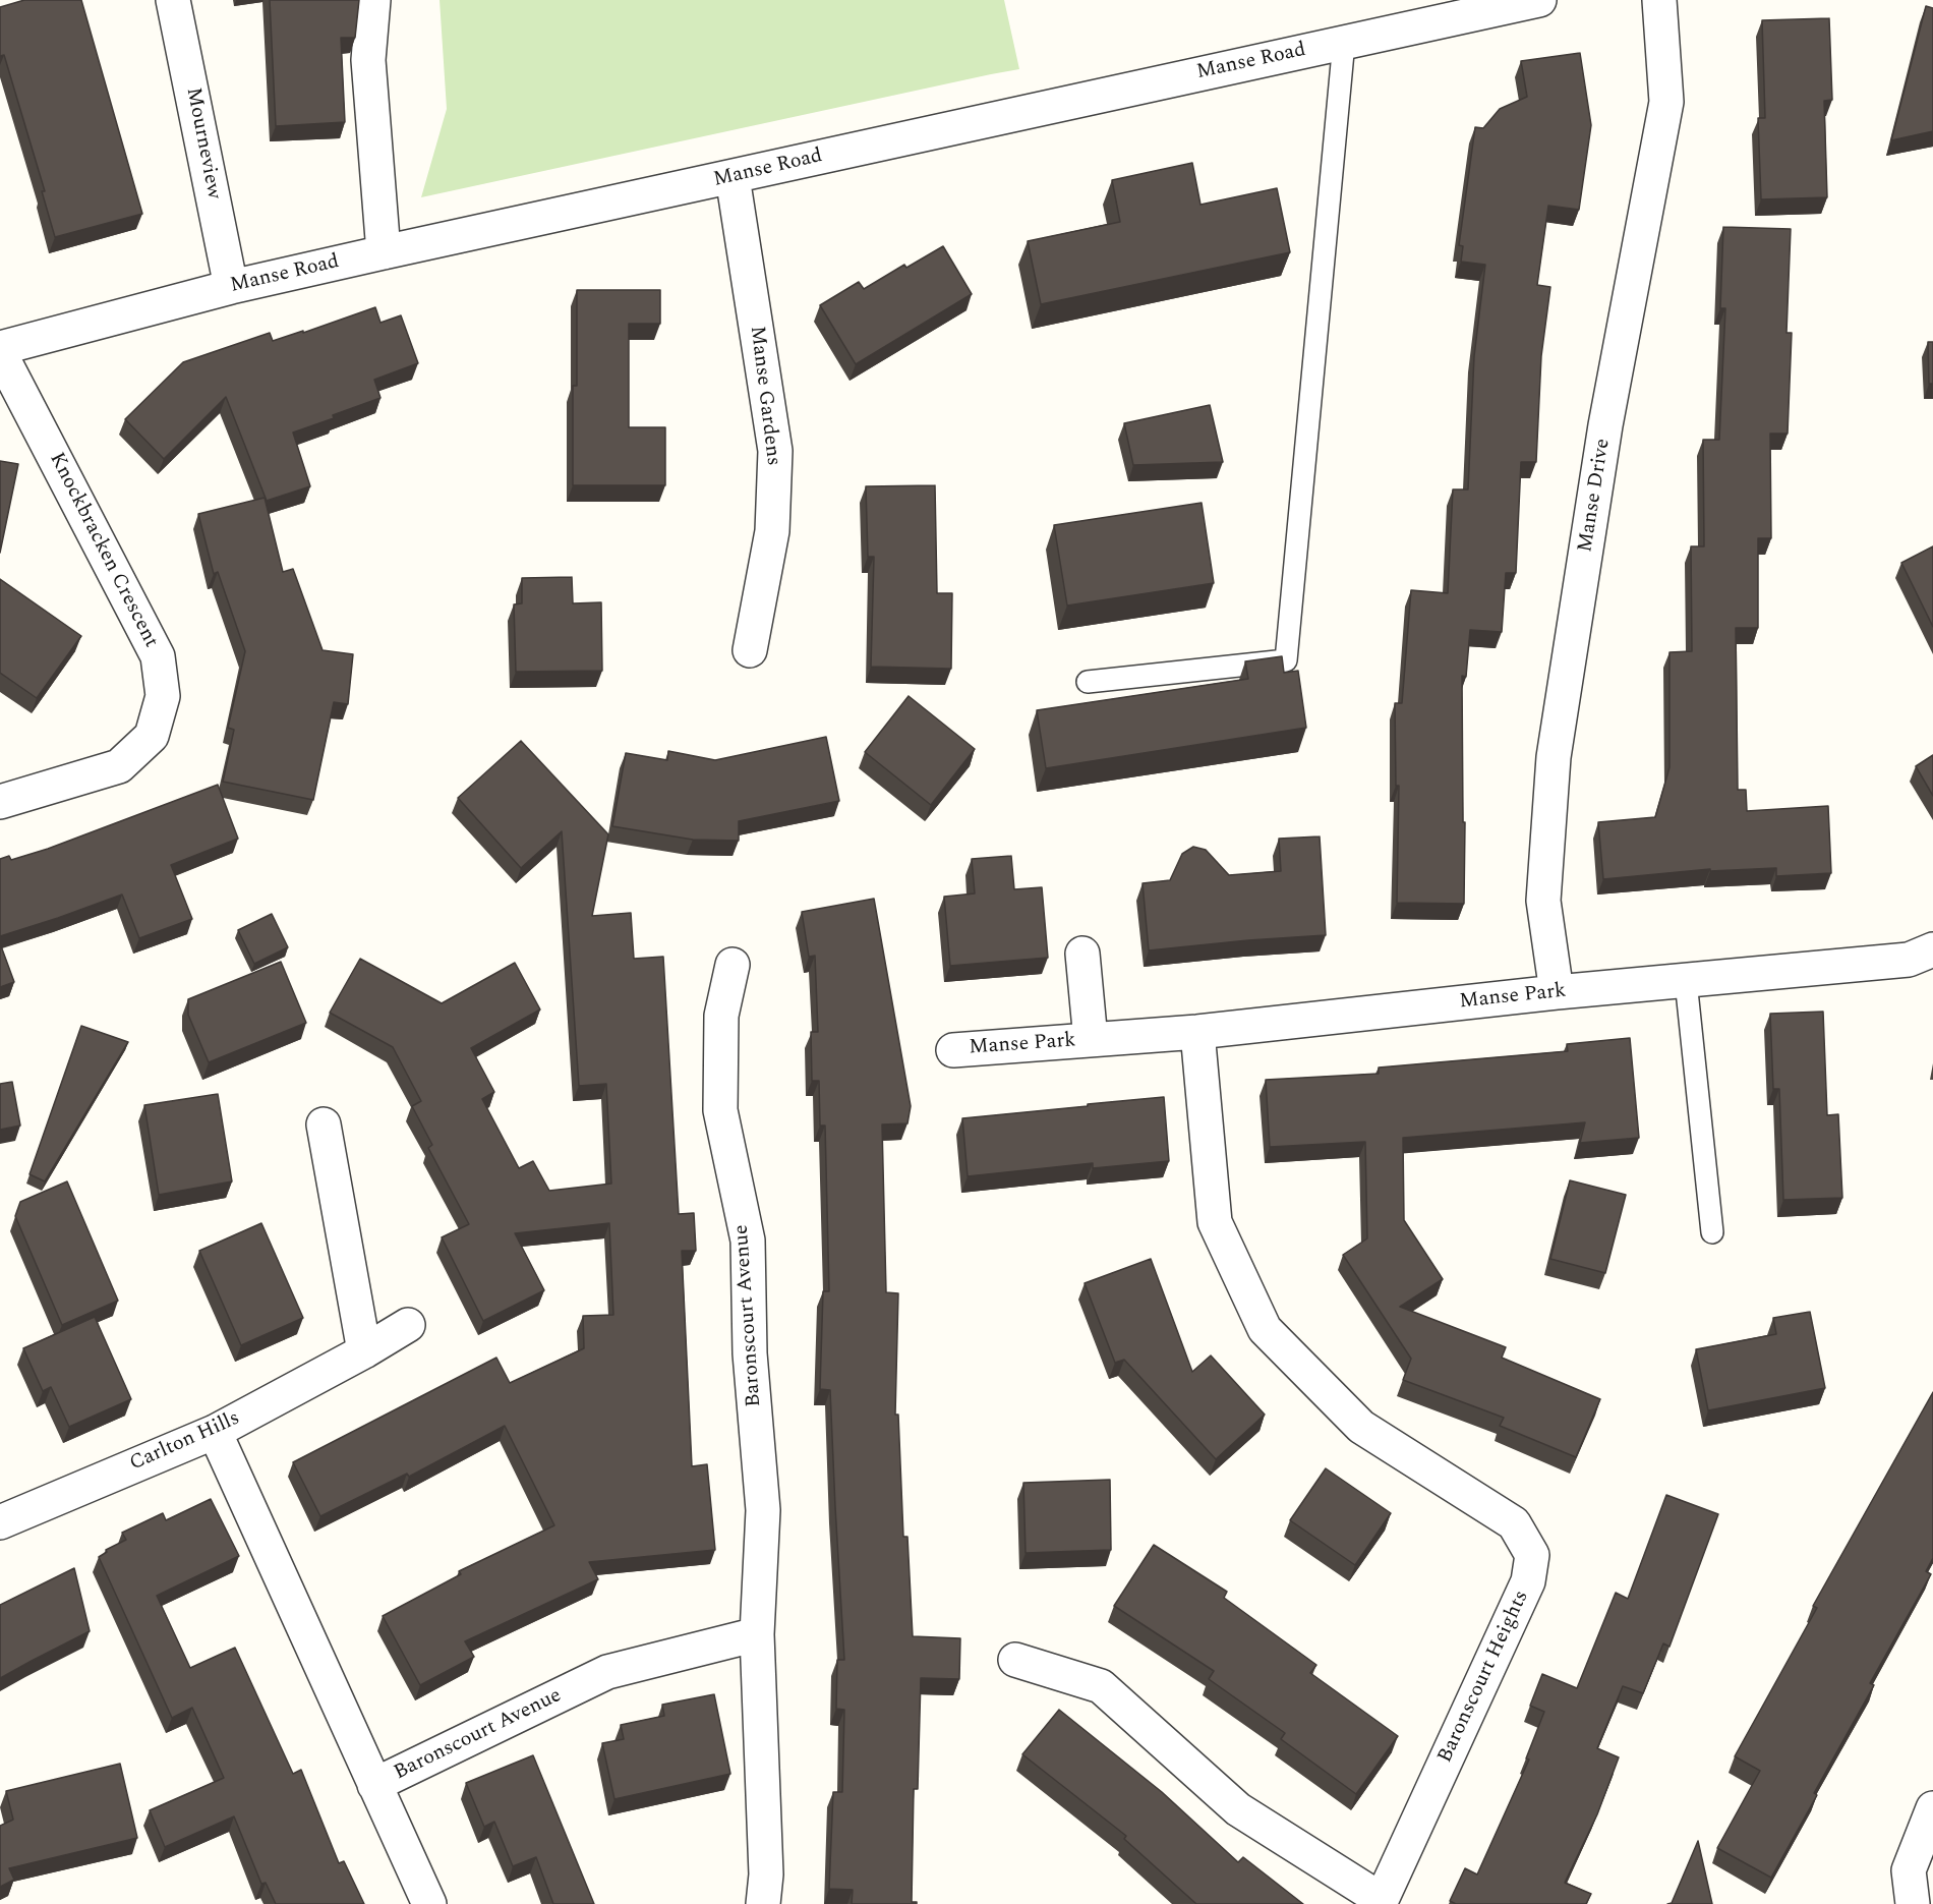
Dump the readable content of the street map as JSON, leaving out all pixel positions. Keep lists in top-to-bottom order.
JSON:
{
  "streets": {
    "street": [
      "Manse Road",
      "Mourneview",
      "Manse Gardens",
      "Manse Drive",
      "Knockbracken Crescent",
      "Manse Park",
      "Baronscourt Avenue",
      "Carlton Hills",
      "Baronscourt Heights"
    ]
  },
  "crossings": [
    ["Manse Road", "Mourneview"],
    ["Manse Road", "Manse Gardens"],
    ["Manse Drive", "Manse Park"],
    ["Manse Park", "Baronscourt Heights"],
    ["Baronscourt Avenue", "Carlton Hills"]
  ]
}
